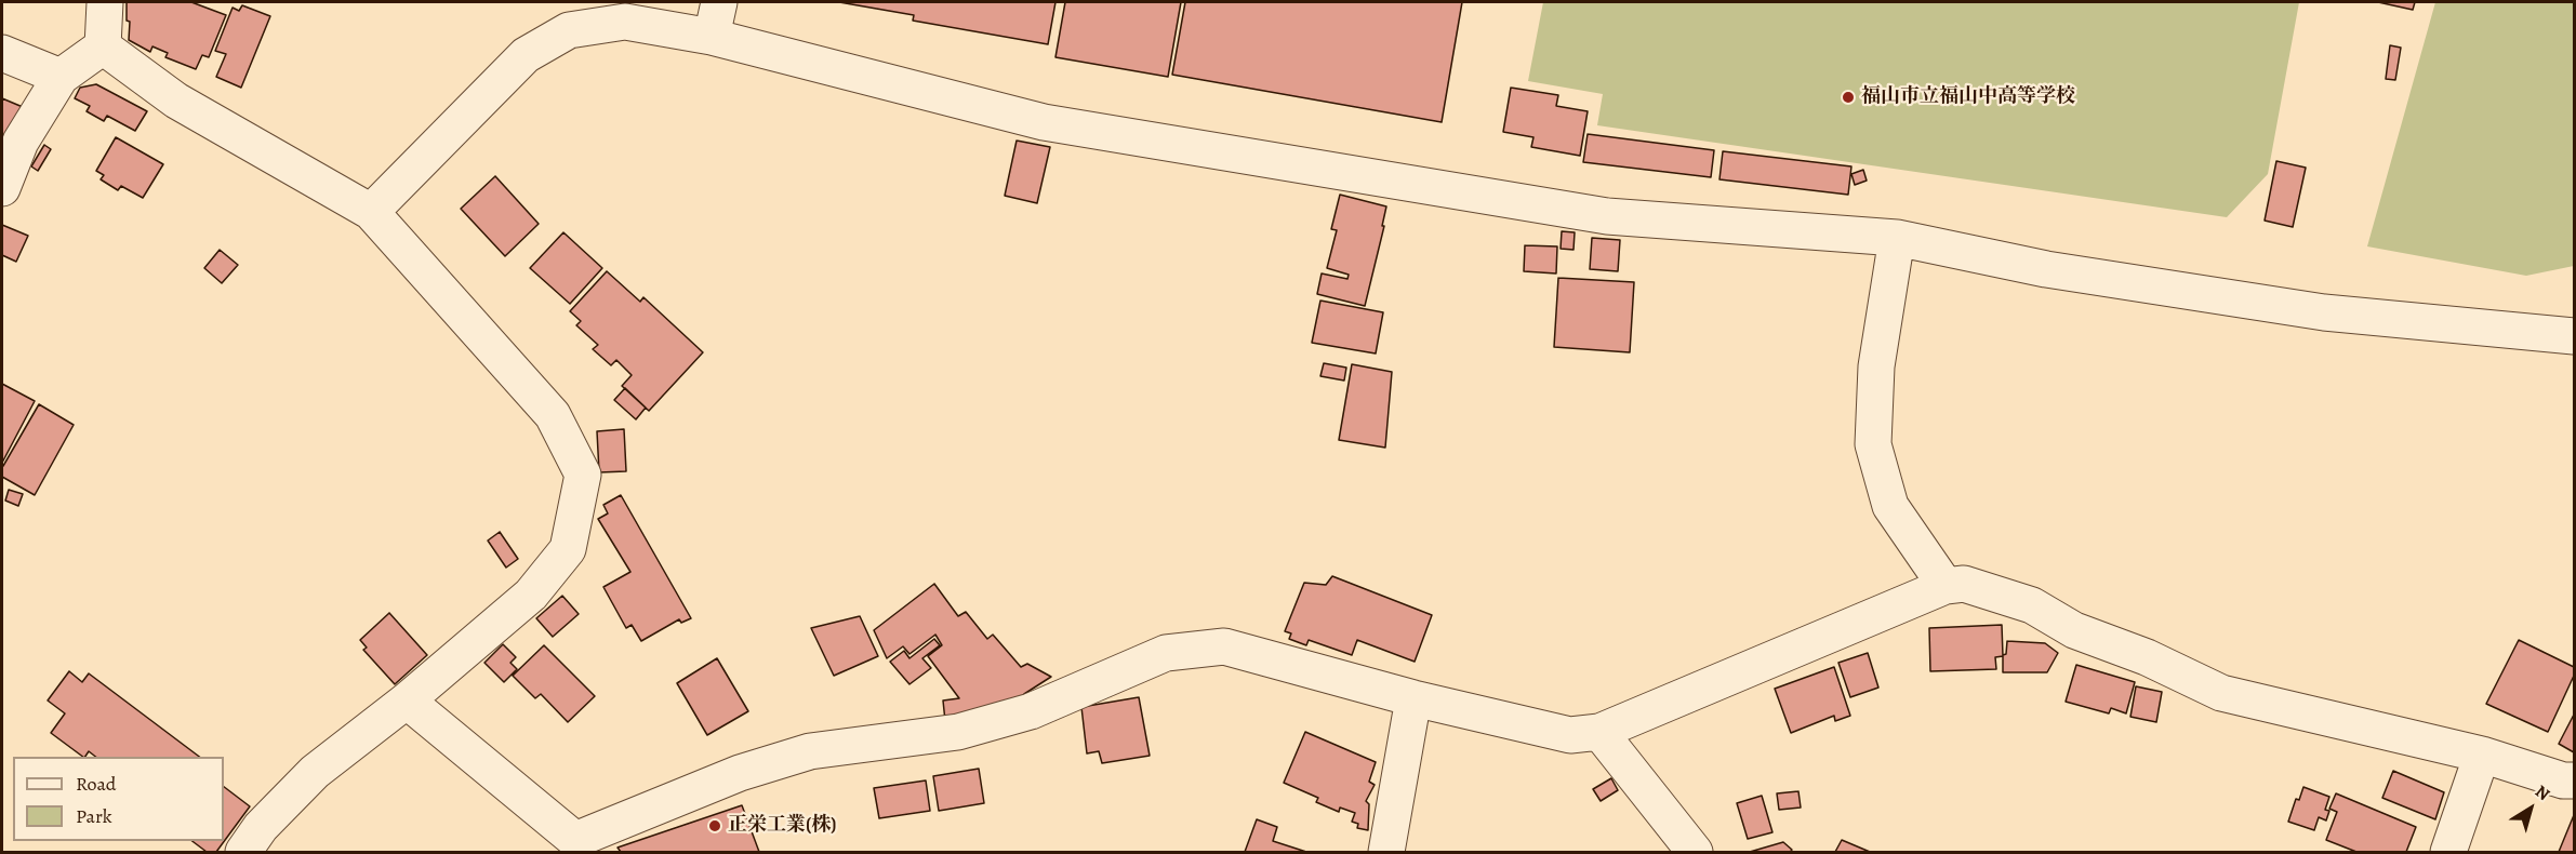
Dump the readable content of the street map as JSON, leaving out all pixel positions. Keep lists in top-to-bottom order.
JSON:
{
  "places": ["福山市立福山中高等学校", "正栄工業(株)"],
  "legend": ["Road", "Park"],
  "north": "top right"
}
